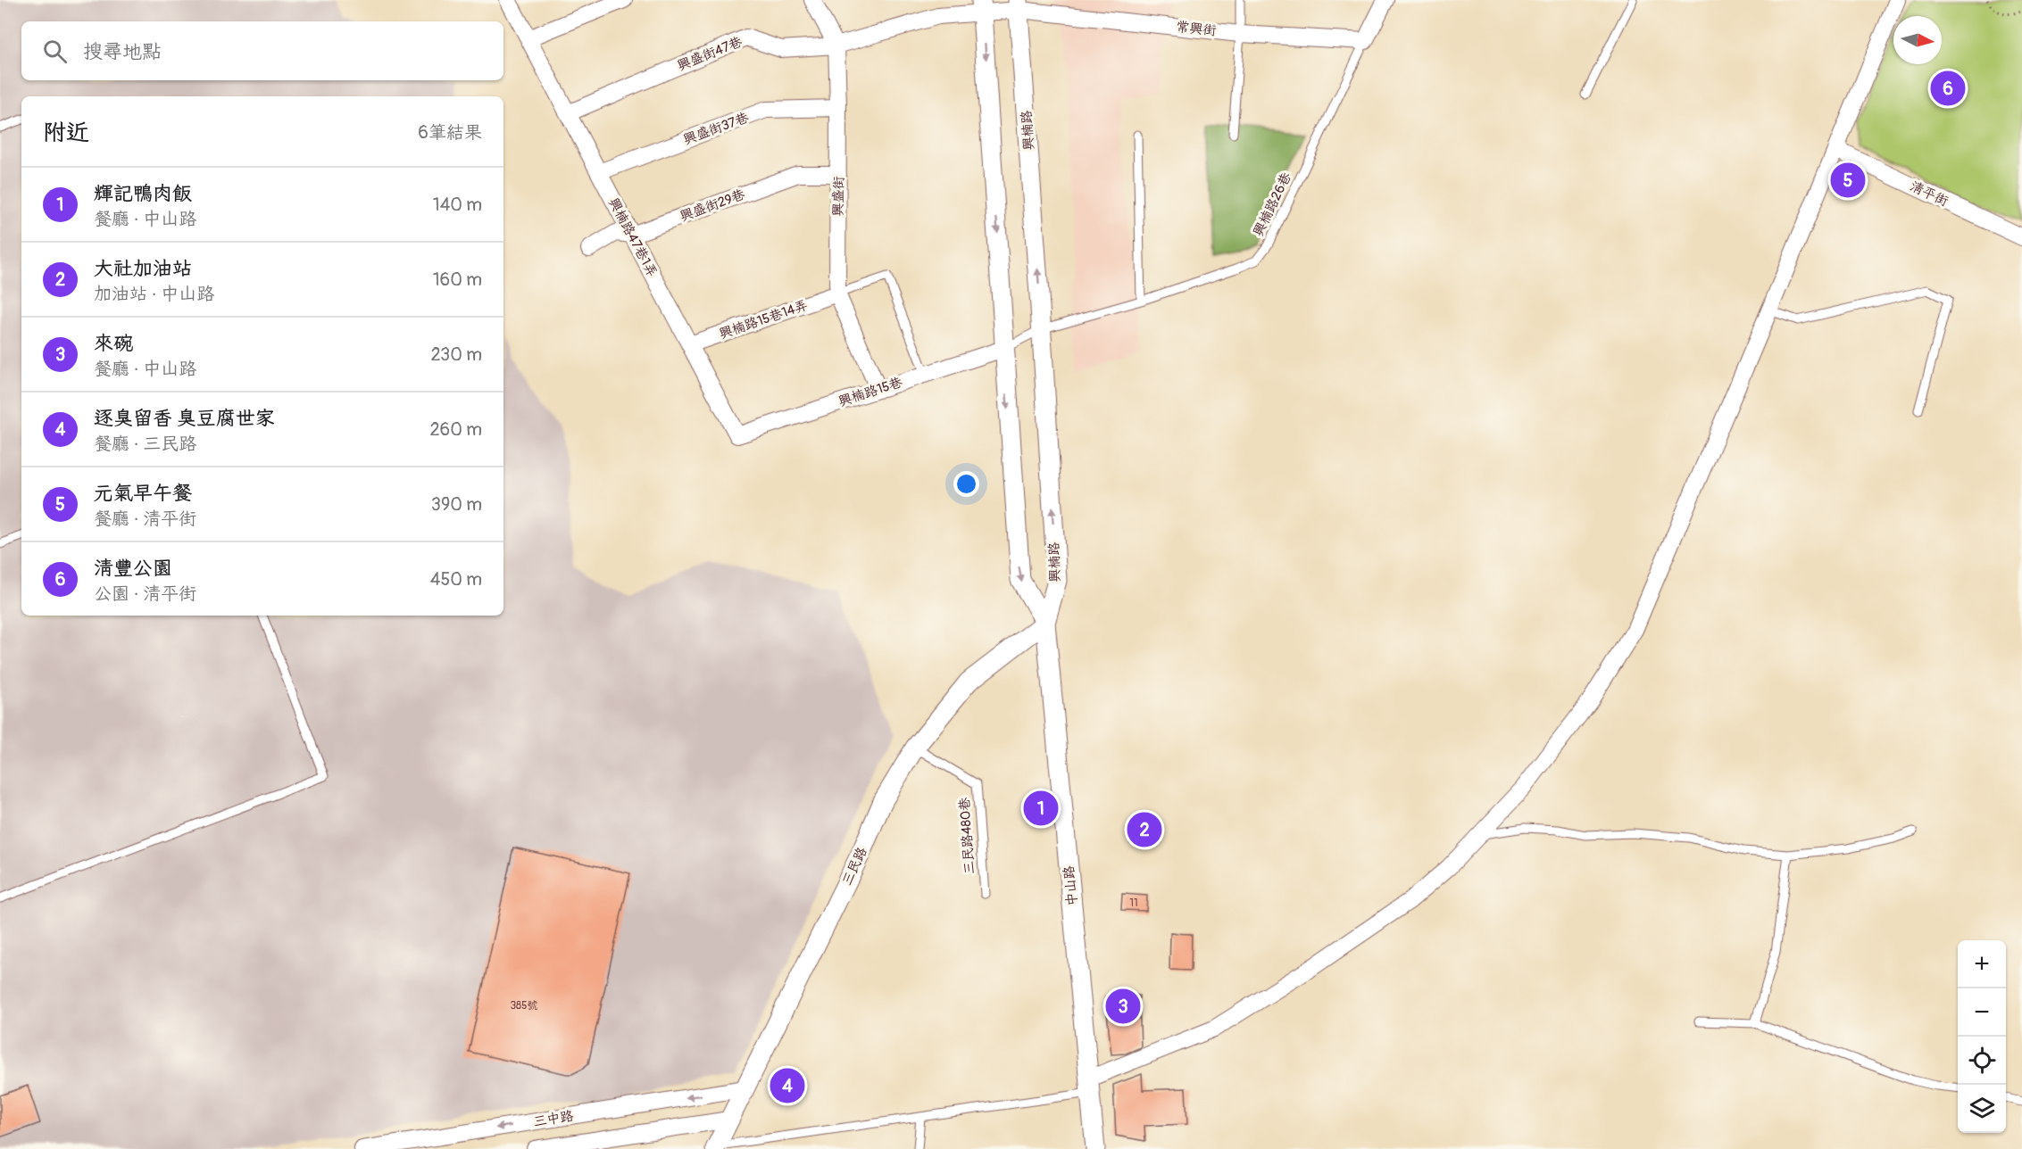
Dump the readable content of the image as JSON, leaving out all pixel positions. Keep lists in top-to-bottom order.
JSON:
{
  "streets": {
    "street": [
      "常興街",
      "興盛街47巷",
      "興盛街37巷",
      "興楠路",
      "清平街",
      "興盛街",
      "興盛街29巷",
      "興楠路47巷1弄",
      "興楠路15巷14弄",
      "興楠路15巷",
      "三民路",
      "中山路",
      "三中路"
    ],
    "lane": ["興楠路26巷", "三民路480巷"]
  },
  "crossings": [
    ["常興街", "興盛街47巷"],
    ["常興街", "興楠路"],
    ["常興街", "興楠路26巷"],
    ["興盛街47巷", "興盛街"],
    ["興盛街47巷", "興楠路47巷1弄"],
    ["興盛街37巷", "興盛街"],
    ["興盛街37巷", "興楠路47巷1弄"],
    ["興楠路", "興楠路26巷"],
    ["興楠路", "三民路"],
    ["興楠路", "中山路"],
    ["興盛街", "興盛街29巷"],
    ["興盛街", "興楠路15巷14弄"],
    ["興盛街", "興楠路15巷"],
    ["興楠路26巷", "興楠路15巷"],
    ["興盛街29巷", "興楠路47巷1弄"],
    ["興楠路47巷1弄", "興楠路15巷14弄"],
    ["興楠路47巷1弄", "興楠路15巷"],
    ["三民路480巷", "三民路"],
    ["三民路", "中山路"],
    ["三民路", "三中路"]
  ],
  "house_numbers": ["11", "385號"],
  "north": "right",
  "page": {
    "search": "搜尋地點",
    "pins": [
      "6",
      "5",
      "1",
      "2",
      "3",
      "4"
    ],
    "heading": ["附近", "6筆結果"],
    "list": [
      {
        "mark": "1",
        "name": "輝記鴨肉飯",
        "note": "餐廳 · 中山路",
        "value": "140 m"
      },
      {
        "mark": "2",
        "name": "大社加油站",
        "note": "加油站 · 中山路",
        "value": "160 m"
      },
      {
        "mark": "3",
        "name": "來碗",
        "note": "餐廳 · 中山路",
        "value": "230 m"
      },
      {
        "mark": "4",
        "name": "逐臭留香 臭豆腐世家",
        "note": "餐廳 · 三民路",
        "value": "260 m"
      },
      {
        "mark": "5",
        "name": "元氣早午餐",
        "note": "餐廳 · 清平街",
        "value": "390 m"
      },
      {
        "mark": "6",
        "name": "清豐公園",
        "note": "公園 · 清平街",
        "value": "450 m"
      }
    ],
    "map_buttons": ["+", "−"]
  }
}
